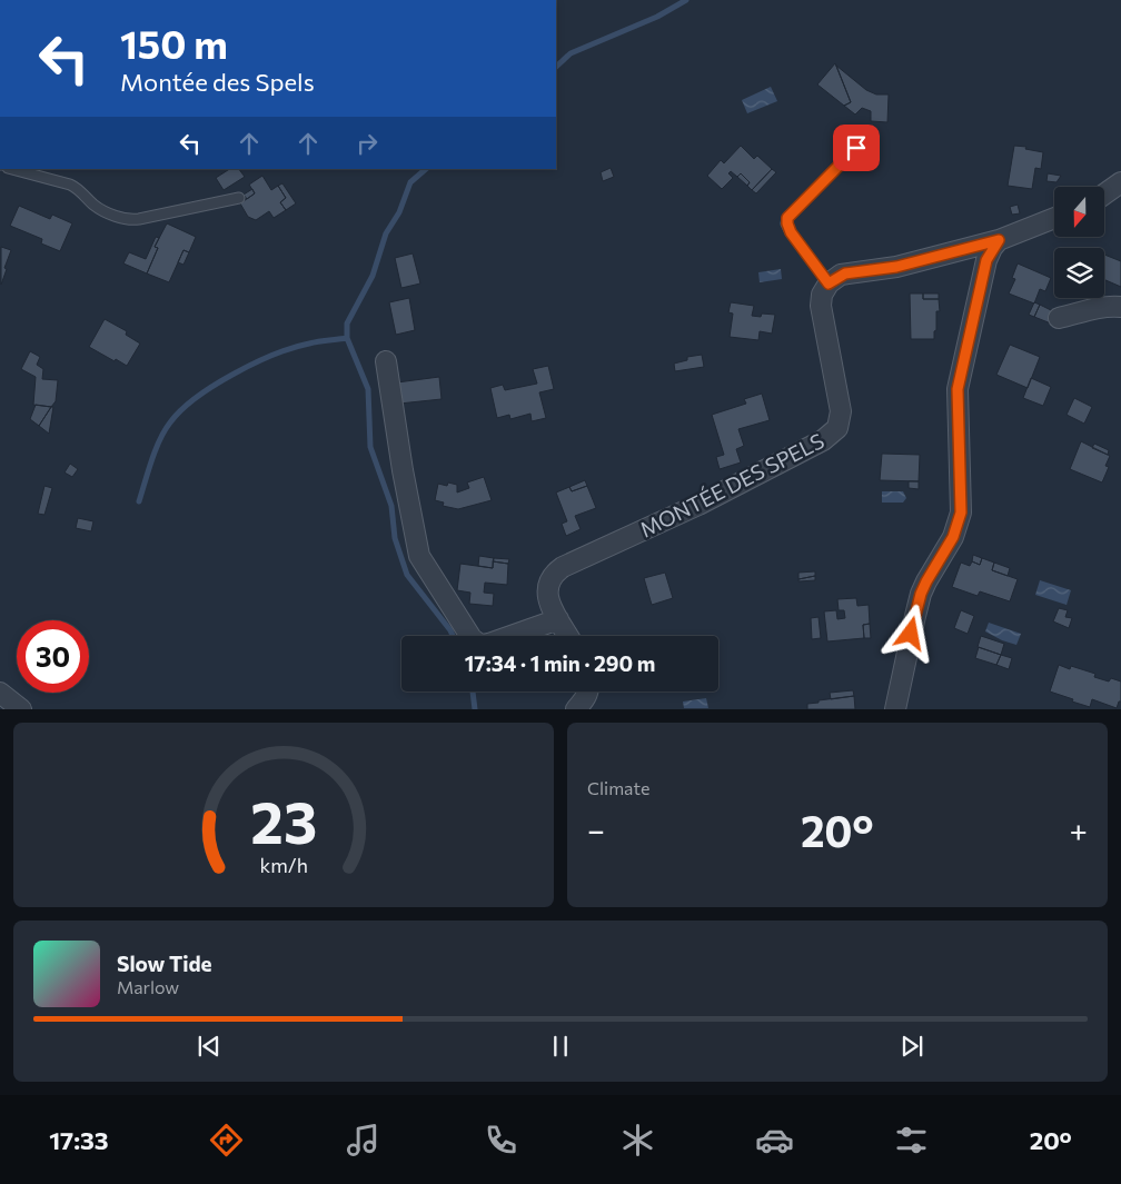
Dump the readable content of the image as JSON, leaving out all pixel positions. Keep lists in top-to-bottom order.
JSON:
{
  "streets": {
    "street": ["MONTÉE DES SPELS"]
  },
  "north": "bottom",
  "page": {
    "turn": ["150 m", "Montée des Spels"],
    "limit": "30",
    "trip": "17:34 · 1 min · 290 m",
    "tile": "Climate",
    "heat": ["−", "20°", "+"],
    "song": ["Slow Tide", "Marlow"],
    "tabs": ["17:33", "20°"],
    "gauge": ["23", "km/h"]
  }
}
